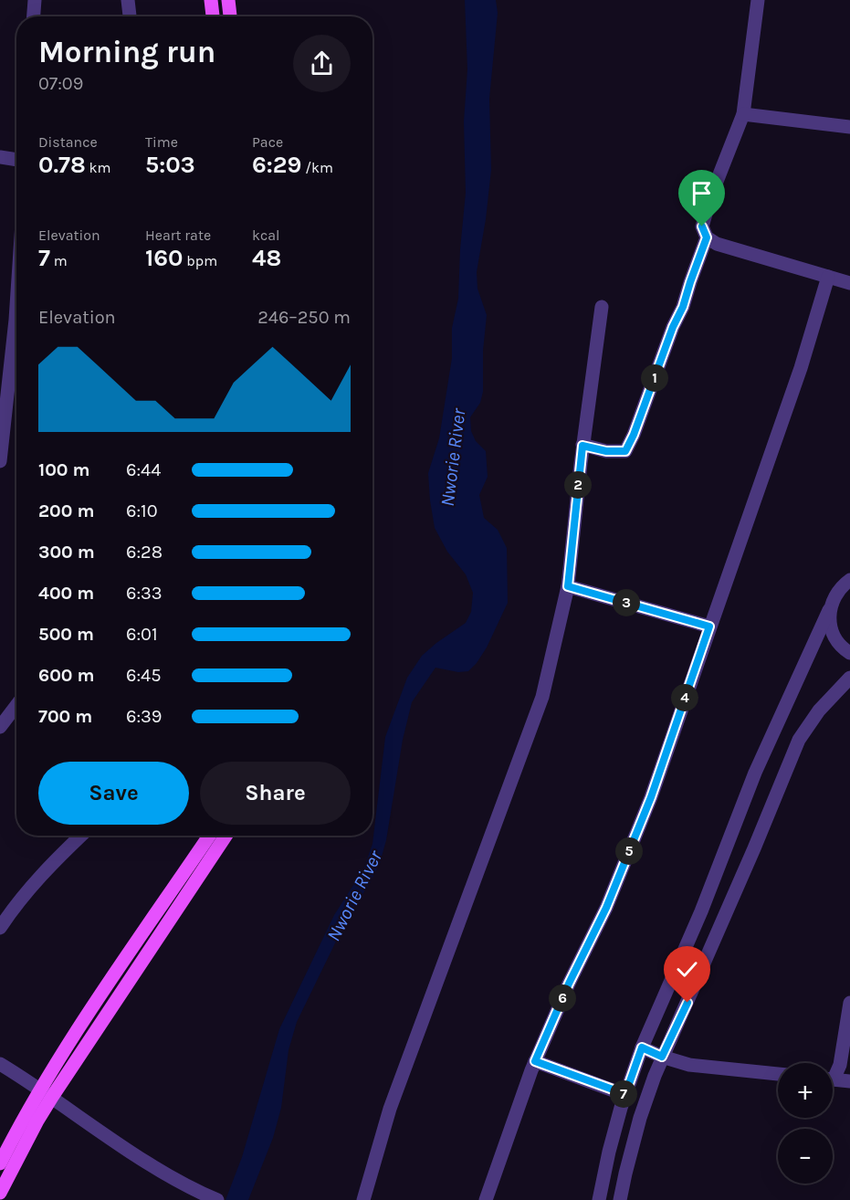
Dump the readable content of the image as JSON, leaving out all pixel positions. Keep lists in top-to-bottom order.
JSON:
{
  "water": ["Nworie River"],
  "page": {
    "heading": ["Morning run", "07:09"],
    "stats": [
      ["Distance", "0.78 km"],
      ["Time", "5:03"],
      ["Pace", "6:29 /km"],
      ["Elevation", "7 m"],
      ["Heart rate", "160 bpm"],
      ["kcal", "48"]
    ],
    "chart": ["Elevation", "246–250 m"],
    "pins": [
      "1",
      "2",
      "3",
      "4",
      "5",
      "6",
      "7"
    ],
    "list": [
      {
        "name": "100 m",
        "note": "6:44"
      },
      {
        "name": "200 m",
        "note": "6:10"
      },
      {
        "name": "300 m",
        "note": "6:28"
      },
      {
        "name": "400 m",
        "note": "6:33"
      },
      {
        "name": "500 m",
        "note": "6:01"
      },
      {
        "name": "600 m",
        "note": "6:45"
      },
      {
        "name": "700 m",
        "note": "6:39"
      }
    ],
    "buttons": ["Save", "Share"],
    "map_buttons": ["+", "−"]
  }
}
